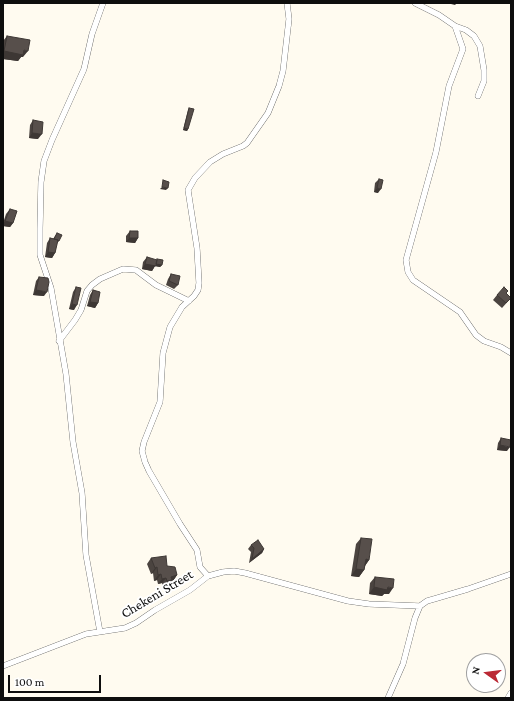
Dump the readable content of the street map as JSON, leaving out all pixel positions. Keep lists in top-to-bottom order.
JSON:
{
  "streets": {
    "street": ["Chekeni Street"]
  },
  "scale_bar": "100 m",
  "north": "left"
}
